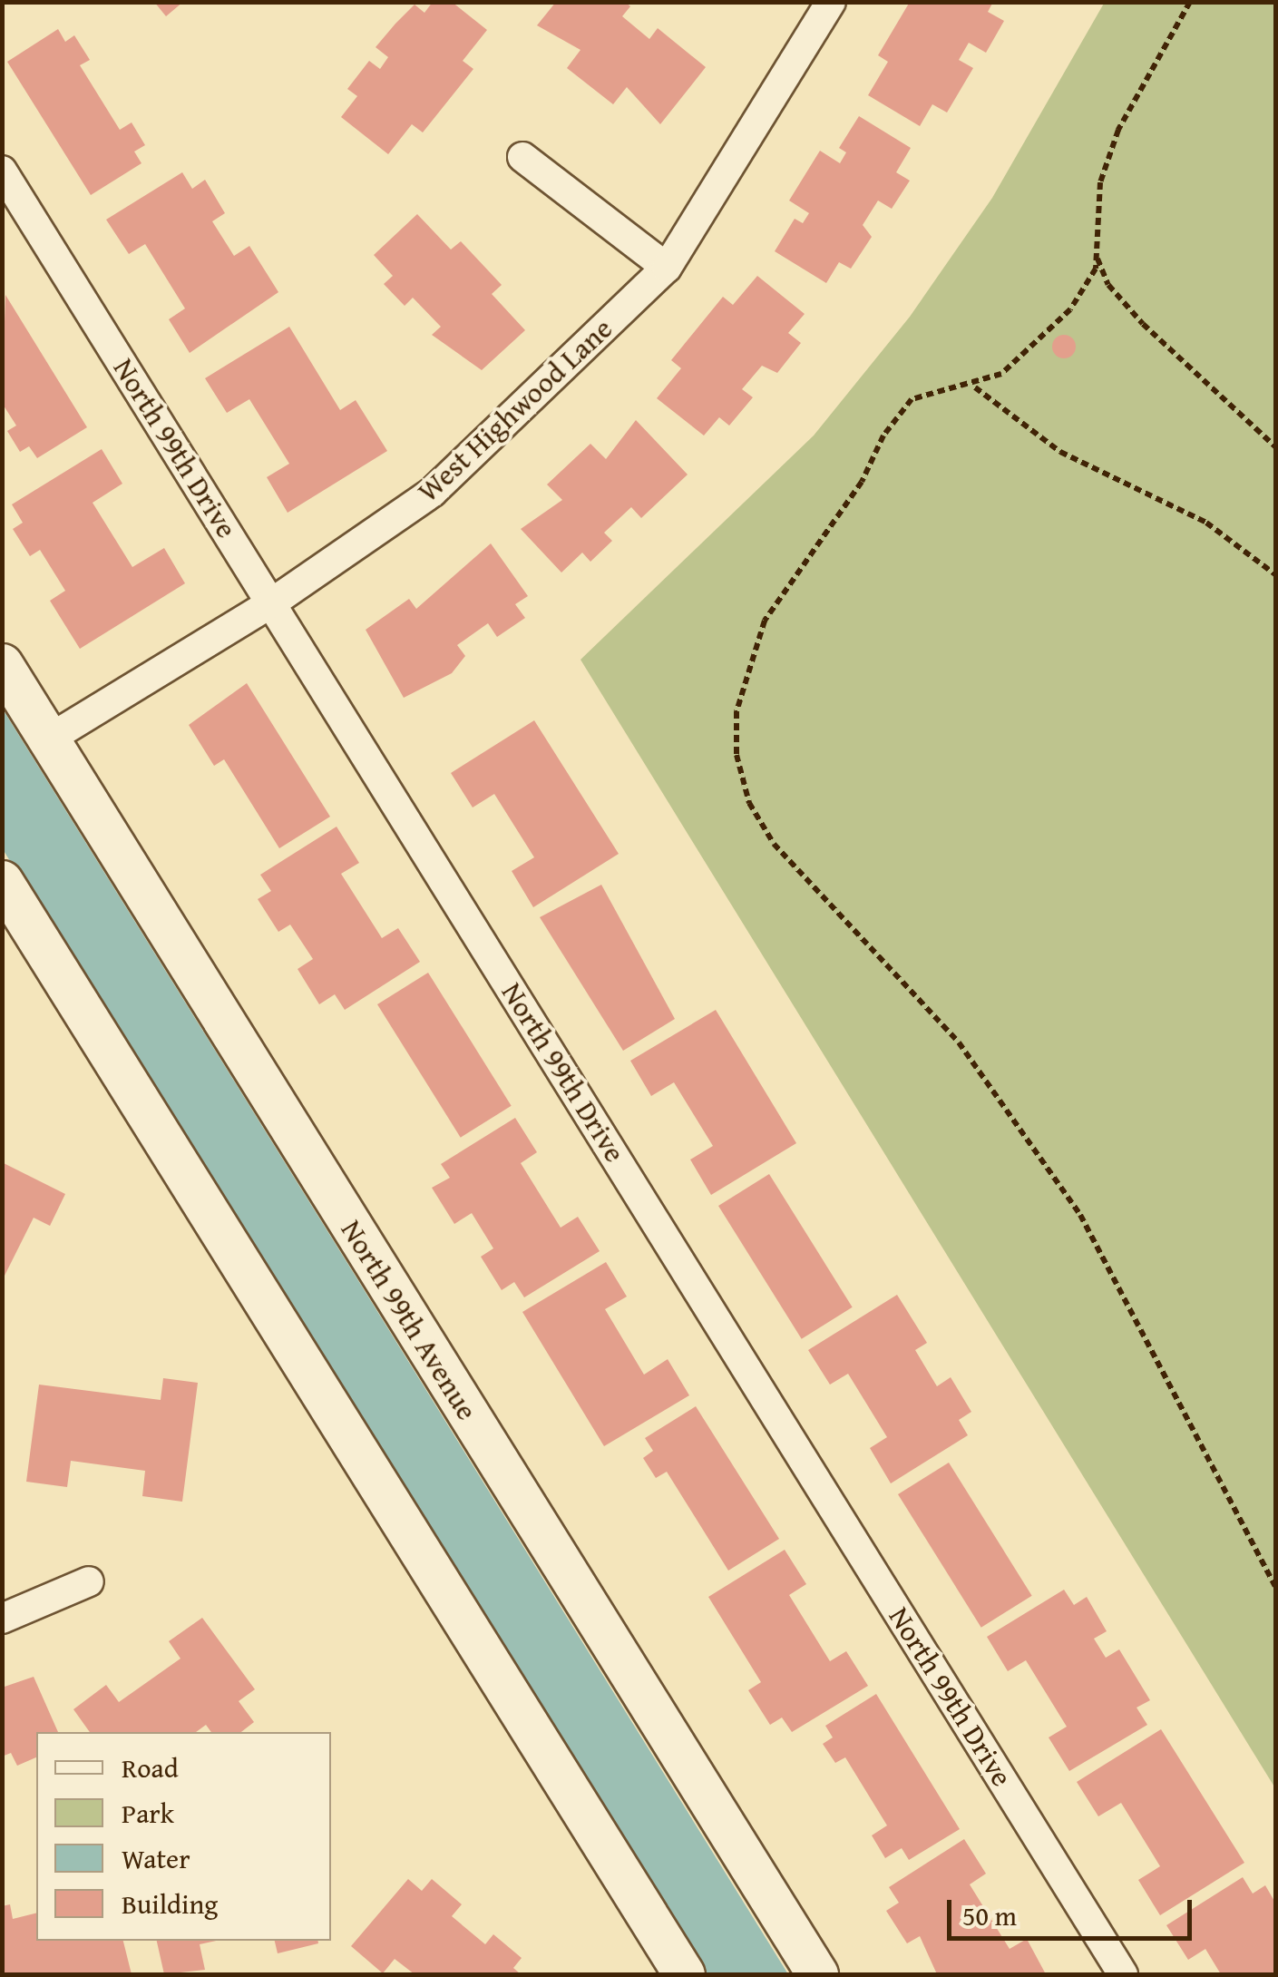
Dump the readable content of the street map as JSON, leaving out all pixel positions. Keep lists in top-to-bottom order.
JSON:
{
  "streets": {
    "main road": ["North 99th Avenue"],
    "street": ["West Highwood Lane", "North 99th Drive"]
  },
  "crossings": [
    ["West Highwood Lane", "North 99th Drive"],
    ["West Highwood Lane", "North 99th Avenue"]
  ],
  "legend": [
    "Road",
    "Park",
    "Water",
    "Building"
  ],
  "scale_bar": "50 m"
}
